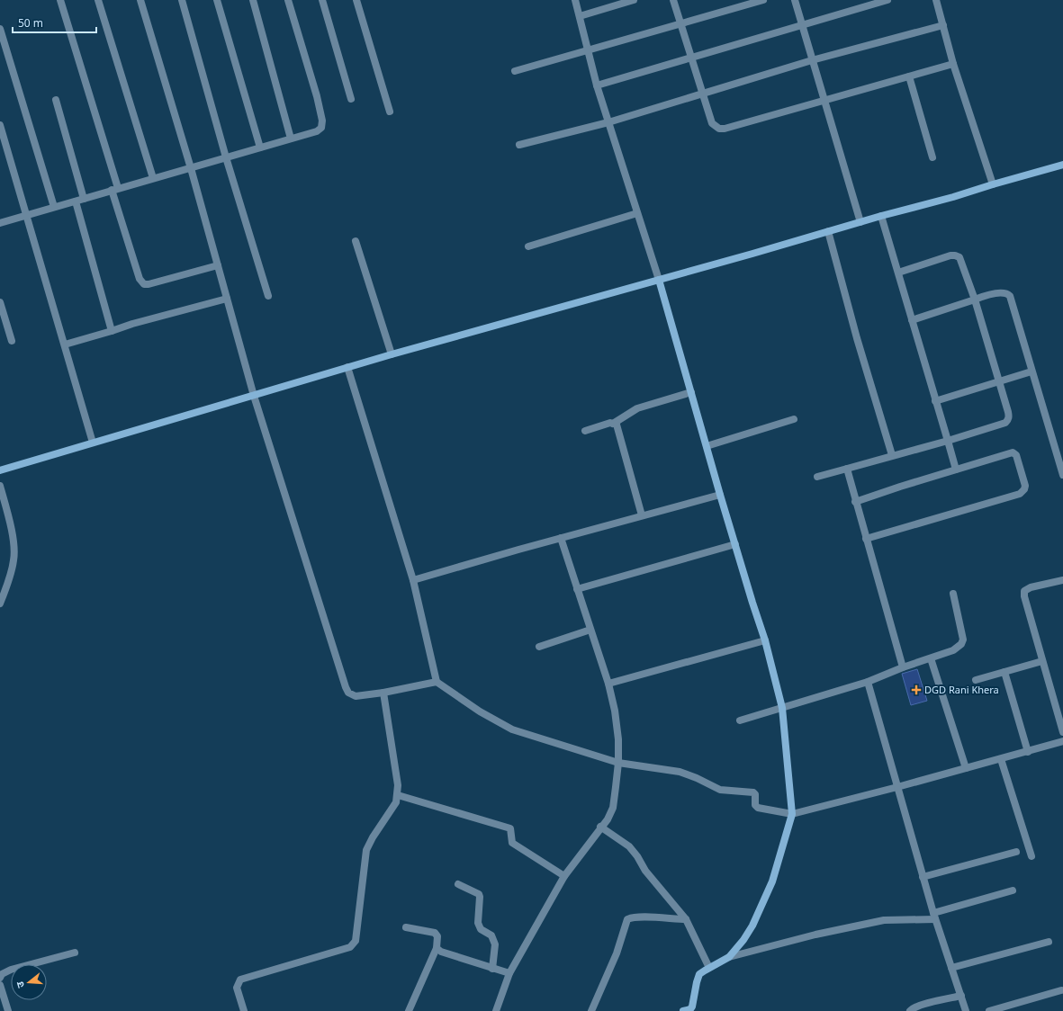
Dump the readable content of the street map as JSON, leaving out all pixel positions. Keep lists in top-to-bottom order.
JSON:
{
  "places": {
    "health": ["DGD Rani Khera"]
  },
  "scale_bar": "50 m",
  "north": "left"
}
